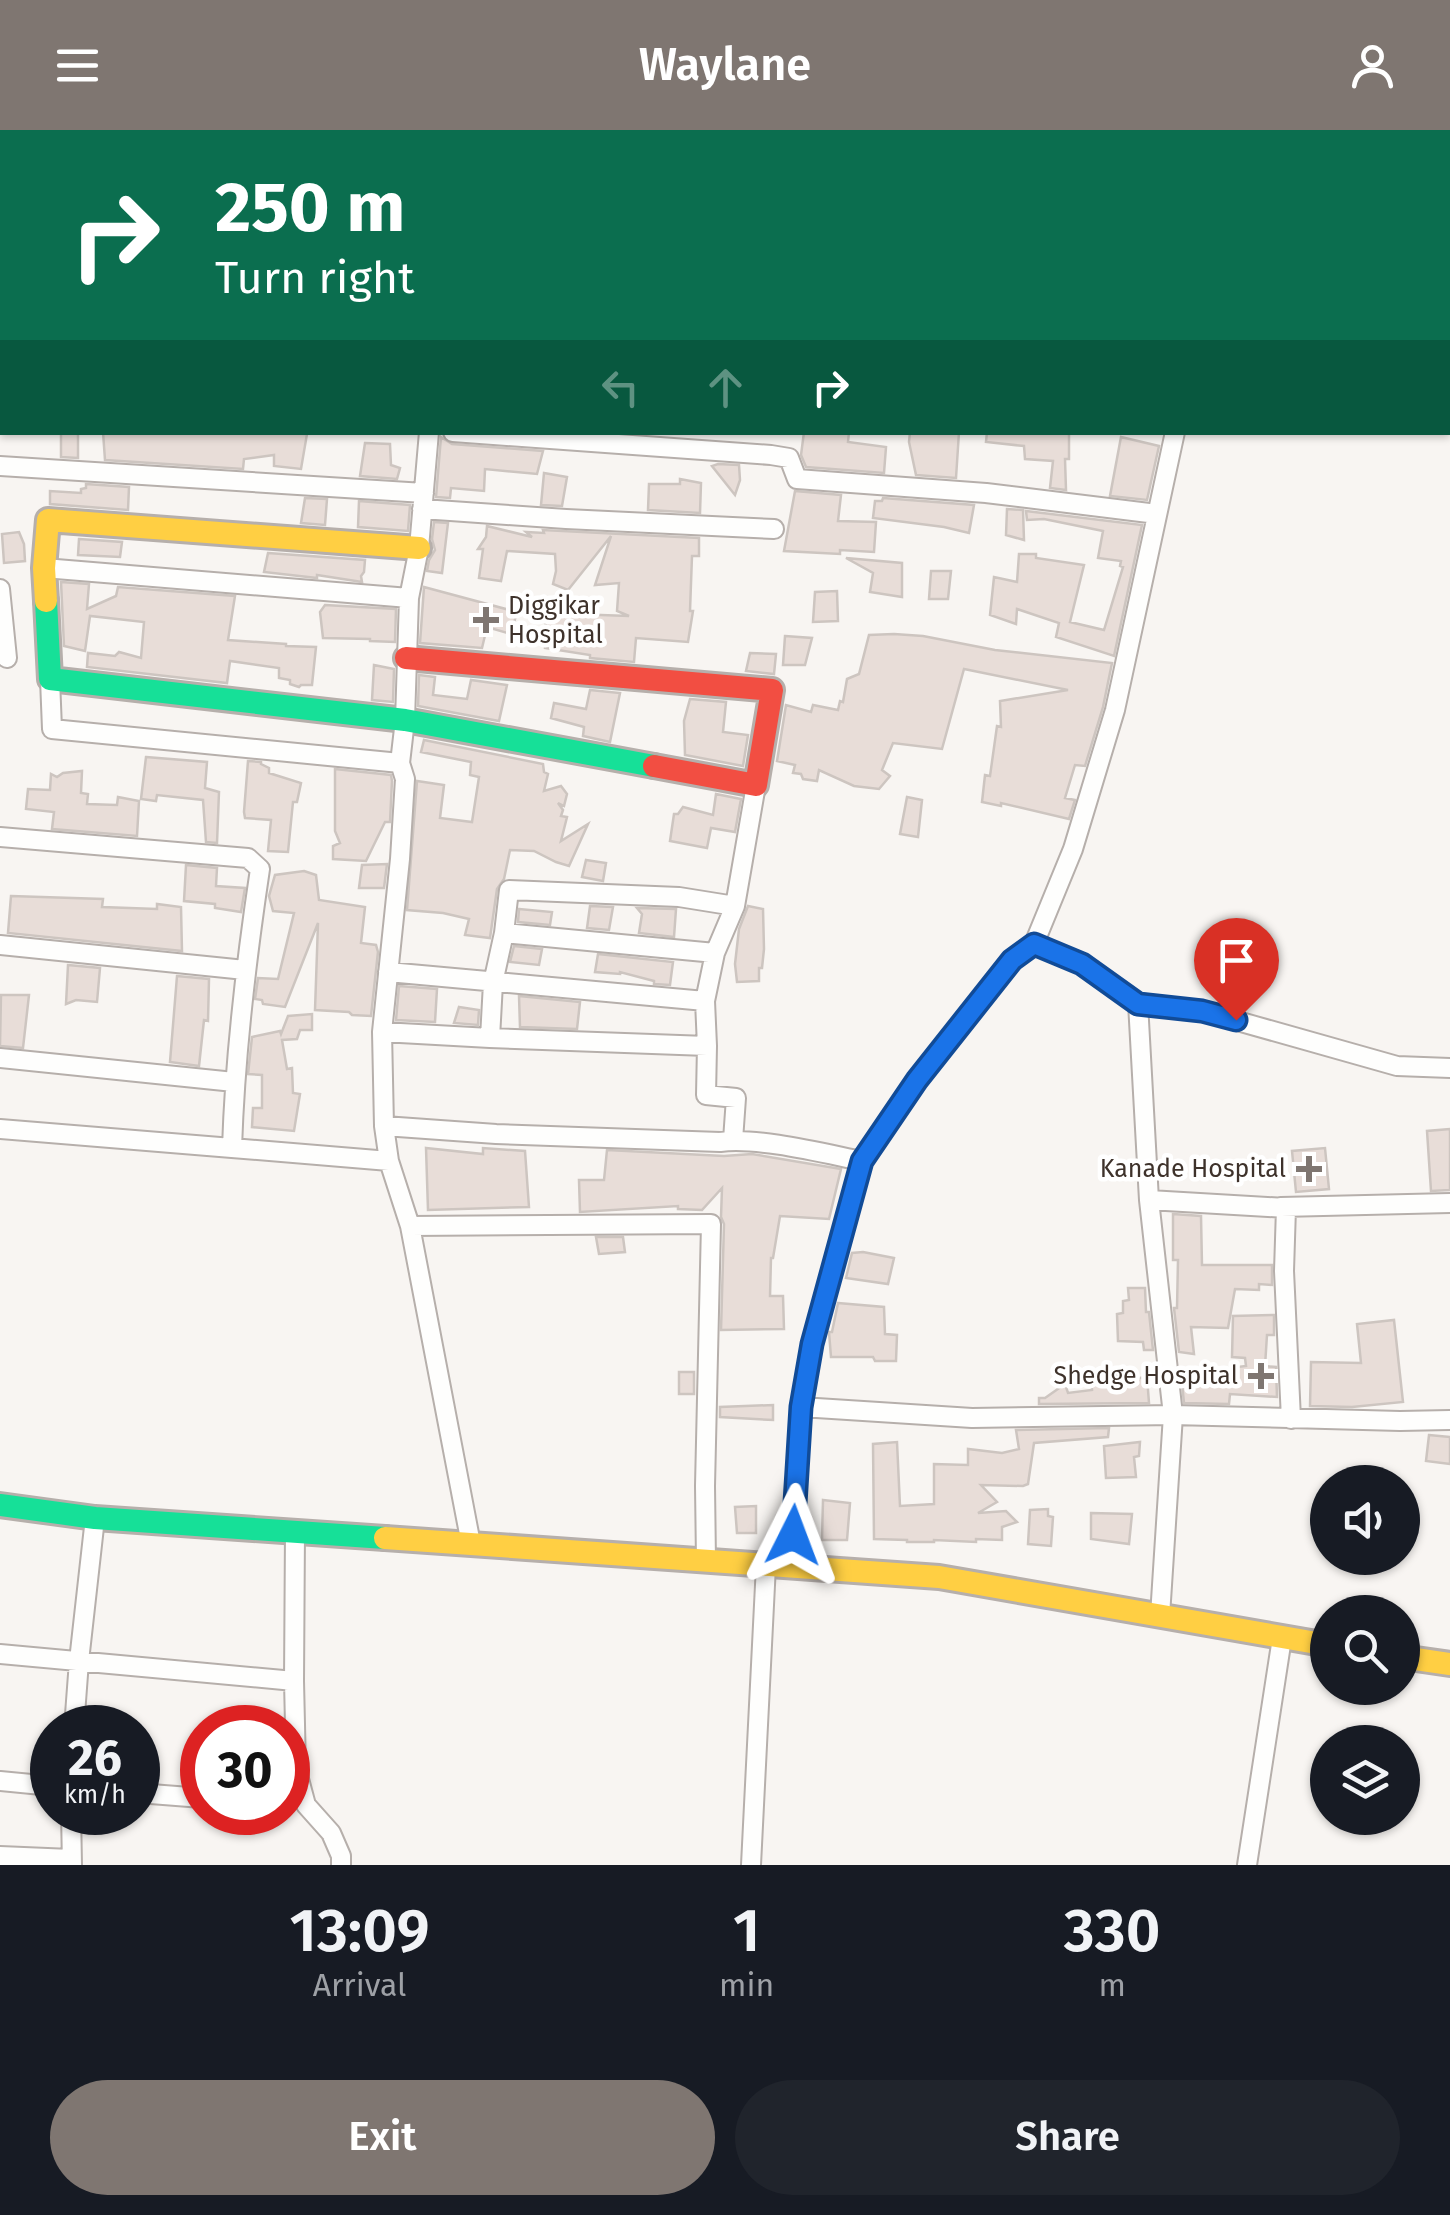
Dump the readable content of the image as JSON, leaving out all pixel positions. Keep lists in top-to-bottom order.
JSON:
{
  "places": {
    "health": ["Diggikar Hospital", "Kanade Hospital", "Shedge Hospital"]
  },
  "page": {
    "header": "Waylane",
    "turn": ["250 m", "Turn right"],
    "speed": "26 km/h",
    "limit": "30",
    "eta": [
      "13:09",
      "Arrival",
      "1",
      "min",
      "330",
      "m"
    ],
    "buttons": ["Exit", "Share"]
  }
}
